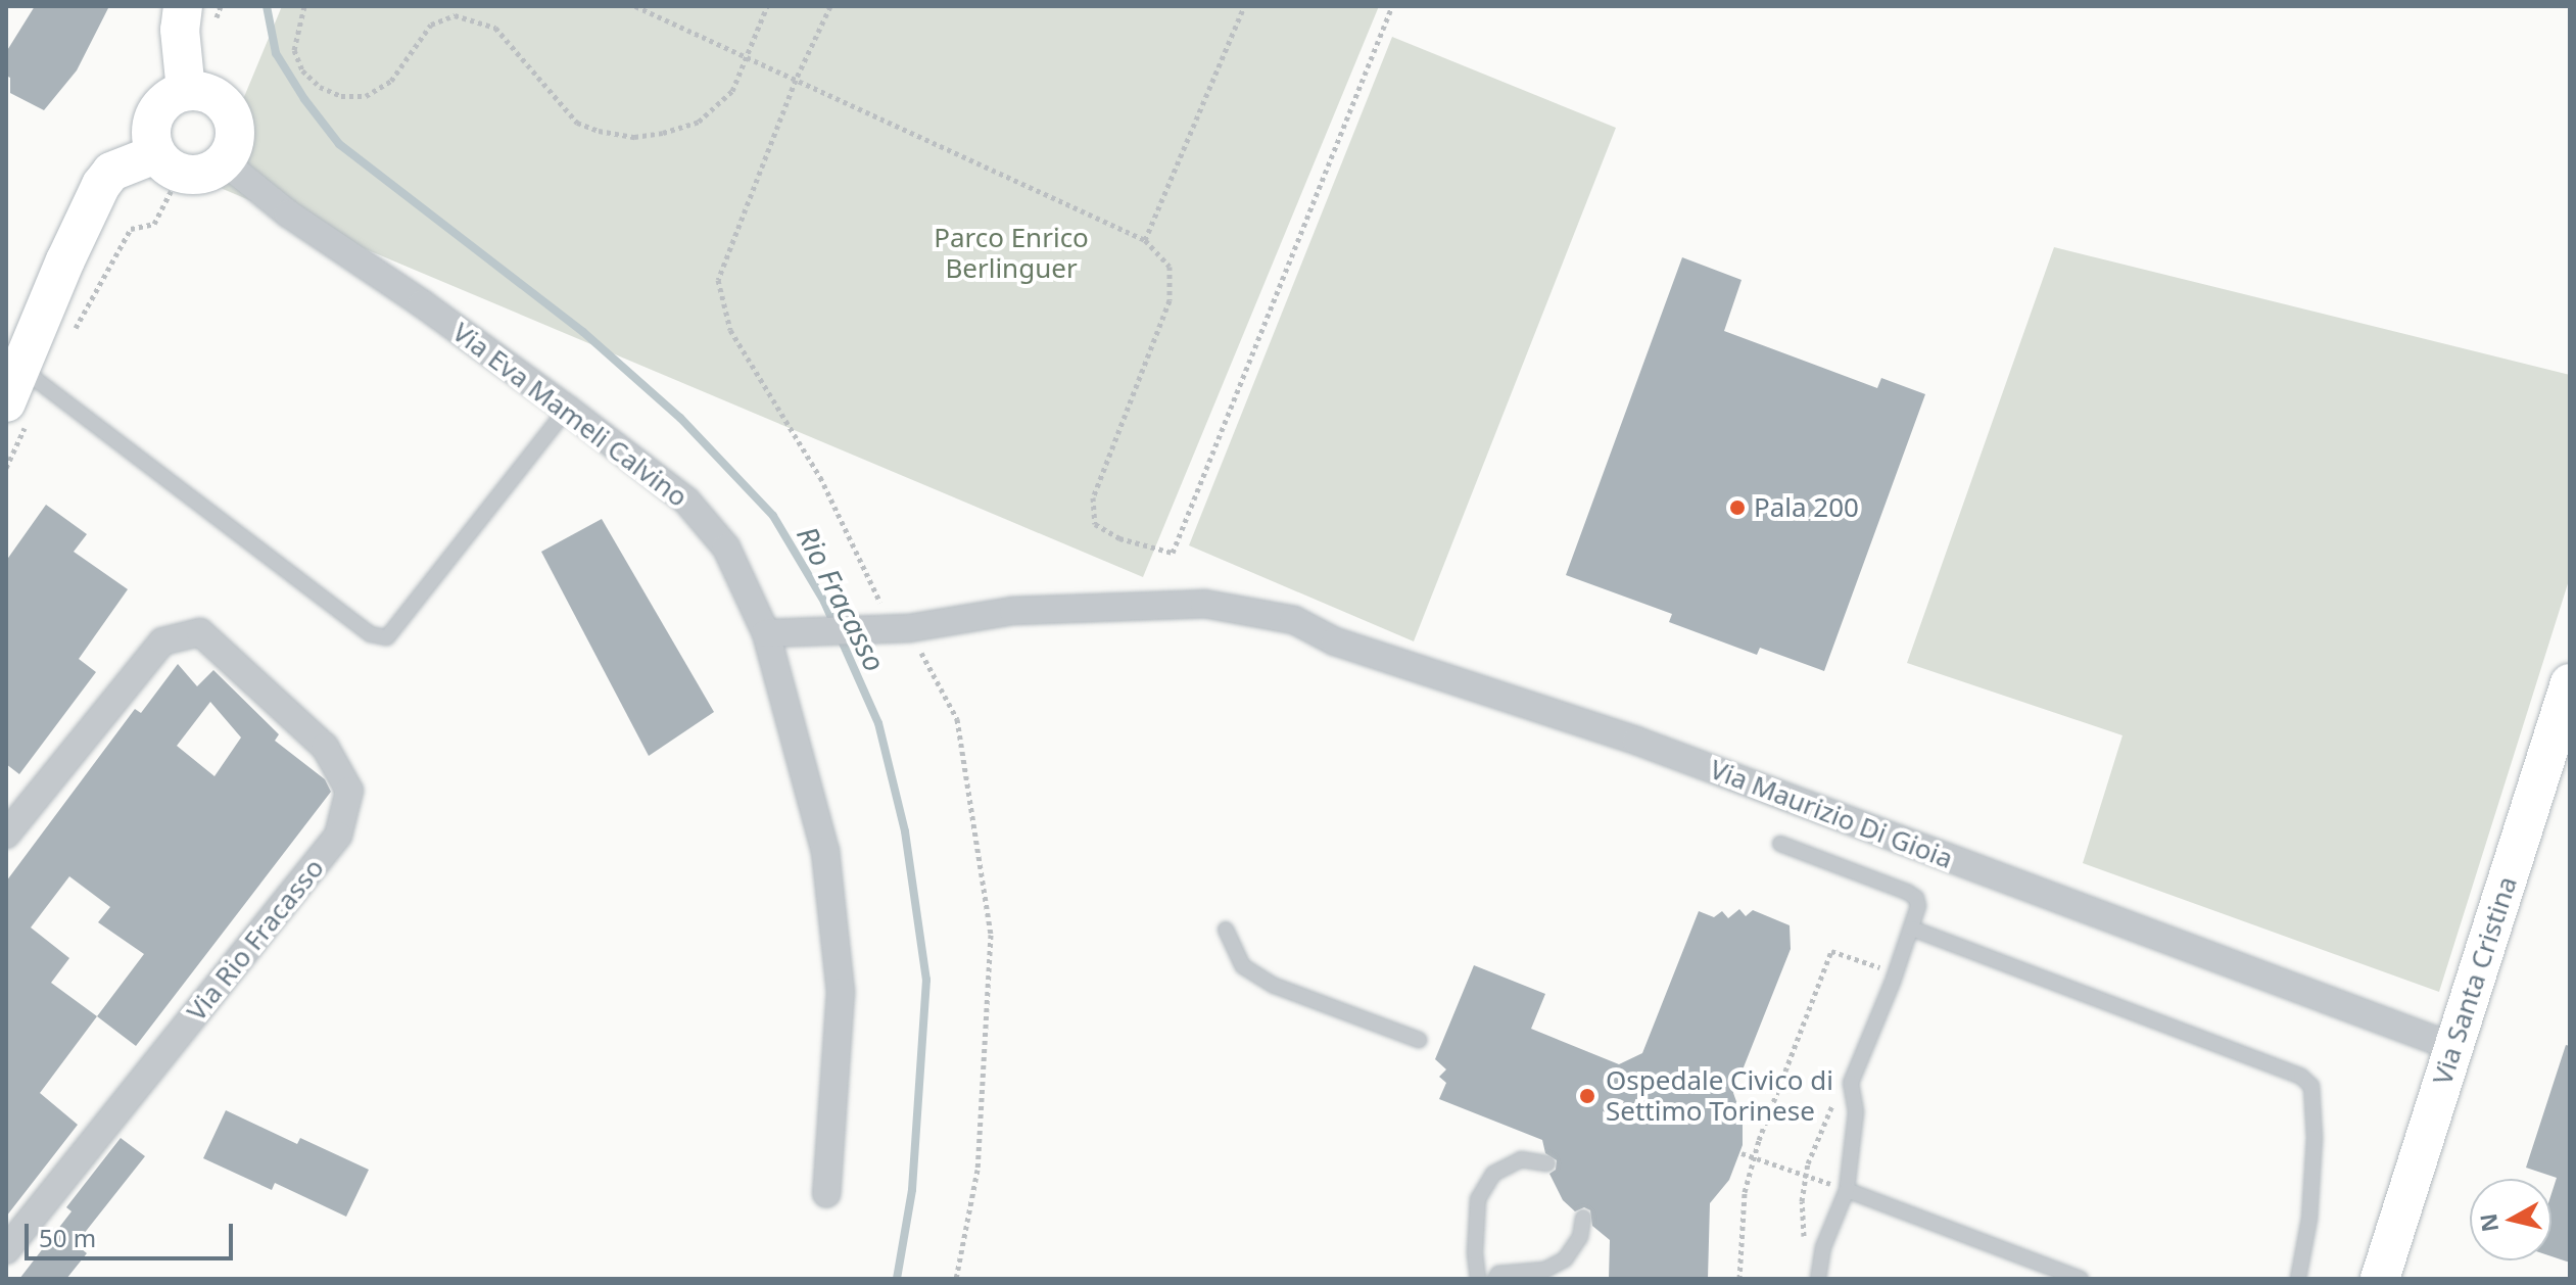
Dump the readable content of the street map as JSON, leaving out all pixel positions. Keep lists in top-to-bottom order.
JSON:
{
  "streets": {
    "street": [
      "Via Eva Mameli Calvino",
      "Via Maurizio Di Gioia",
      "Via Rio Fracasso",
      "Via Santa Cristina"
    ]
  },
  "crossings": [
    ["Via Eva Mameli Calvino", "Via Maurizio Di Gioia"],
    ["Via Maurizio Di Gioia", "Via Santa Cristina"]
  ],
  "water": ["Rio Fracasso"],
  "parks": ["Parco Enrico Berlinguer"],
  "places": ["Pala 200", "Ospedale Civico di Settimo Torinese"],
  "scale_bar": "50 m",
  "north": "left"
}
